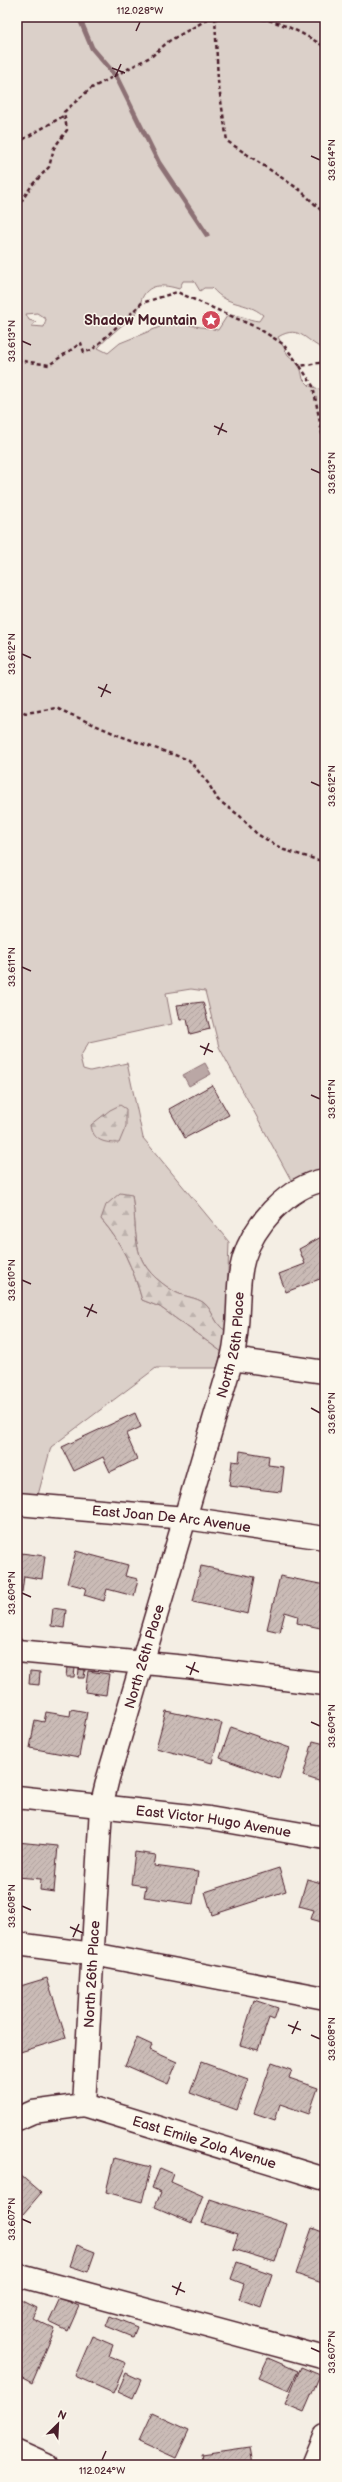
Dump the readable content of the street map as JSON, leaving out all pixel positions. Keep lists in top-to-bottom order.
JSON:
{
  "streets": {
    "street": [
      "North 26th Place",
      "East Joan De Arc Avenue",
      "East Victor Hugo Avenue",
      "East Emile Zola Avenue"
    ]
  },
  "crossings": [
    ["North 26th Place", "East Joan De Arc Avenue"],
    ["North 26th Place", "East Victor Hugo Avenue"],
    ["North 26th Place", "East Emile Zola Avenue"]
  ],
  "places": {
    "place": ["Shadow Mountain"]
  },
  "north": "top right",
  "coordinates": [
    "112.028°W",
    "33.614°N",
    "33.613°N",
    "33.612°N",
    "33.611°N",
    "33.610°N",
    "33.609°N",
    "33.608°N",
    "33.607°N",
    "112.024°W"
  ]
}
